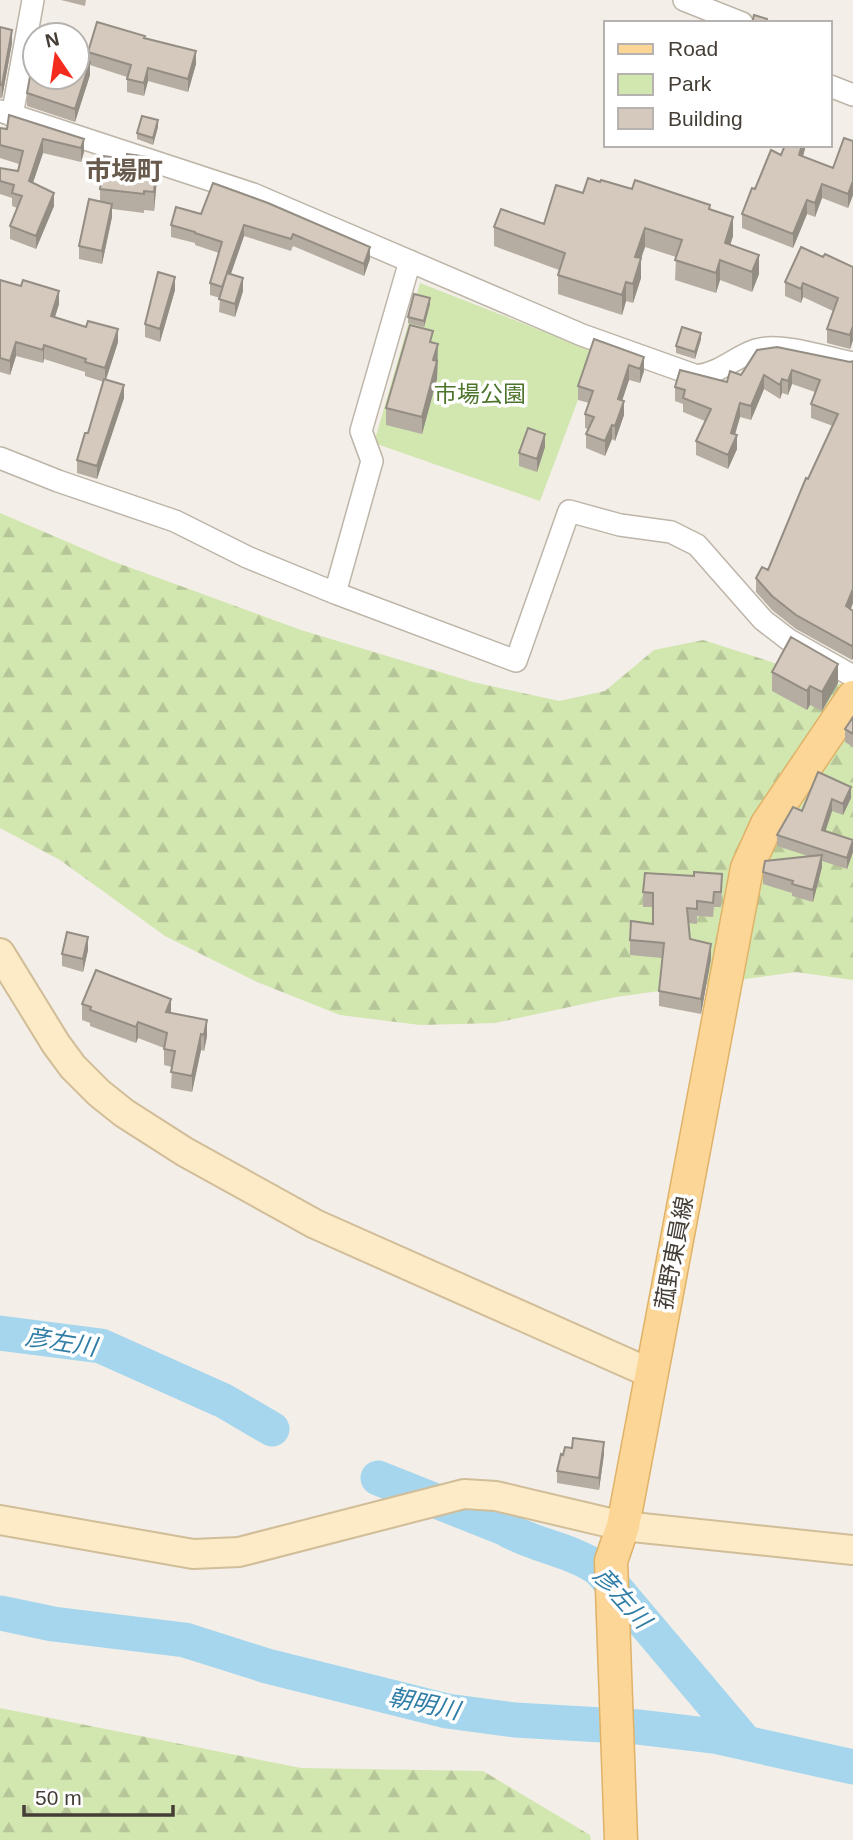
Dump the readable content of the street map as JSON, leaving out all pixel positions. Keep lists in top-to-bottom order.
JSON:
{
  "streets": {
    "main road": ["菰野東員線"]
  },
  "districts": ["市場町"],
  "water": ["彦左川", "朝明川"],
  "parks": ["市場公園"],
  "legend": ["Road", "Park", "Building"],
  "scale_bar": "50 m",
  "north": "top"
}
